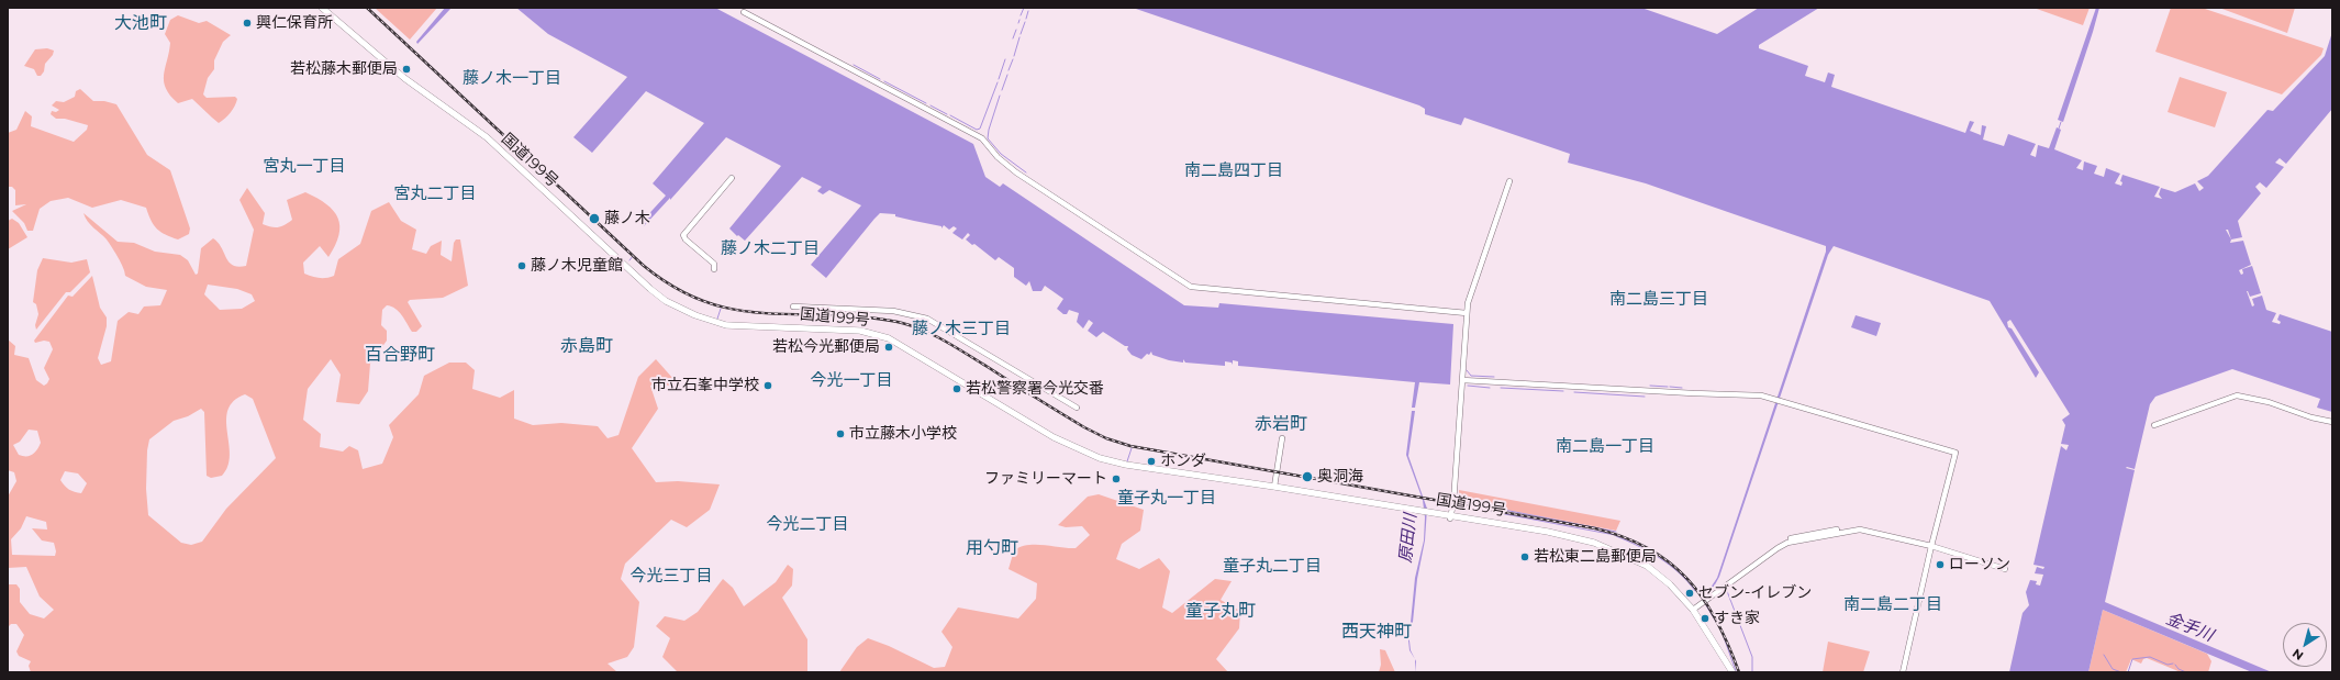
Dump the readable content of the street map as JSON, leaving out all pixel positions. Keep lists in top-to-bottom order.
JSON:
{
  "streets": {
    "highway": ["国道199号"]
  },
  "districts": [
    "大池町",
    "藤ノ木一丁目",
    "宮丸一丁目",
    "南二島四丁目",
    "宮丸二丁目",
    "藤ノ木二丁目",
    "南二島三丁目",
    "藤ノ木三丁目",
    "赤島町",
    "百合野町",
    "今光一丁目",
    "赤岩町",
    "南二島一丁目",
    "童子丸一丁目",
    "今光二丁目",
    "用勺町",
    "童子丸二丁目",
    "今光三丁目",
    "南二島二丁目",
    "童子丸町",
    "西天神町"
  ],
  "water": ["原田川", "金手川"],
  "places": [
    "興仁保育所",
    "若松藤木郵便局",
    "藤ノ木",
    "藤ノ木児童館",
    "若松今光郵便局",
    "市立石峯中学校",
    "若松警察署今光交番",
    "市立藤木小学校",
    "ホンダ",
    "奥洞海",
    "ファミリーマート",
    "若松東二島郵便局",
    "ローソン",
    "セブン-イレブン",
    "すき家"
  ],
  "north": "bottom left"
}
